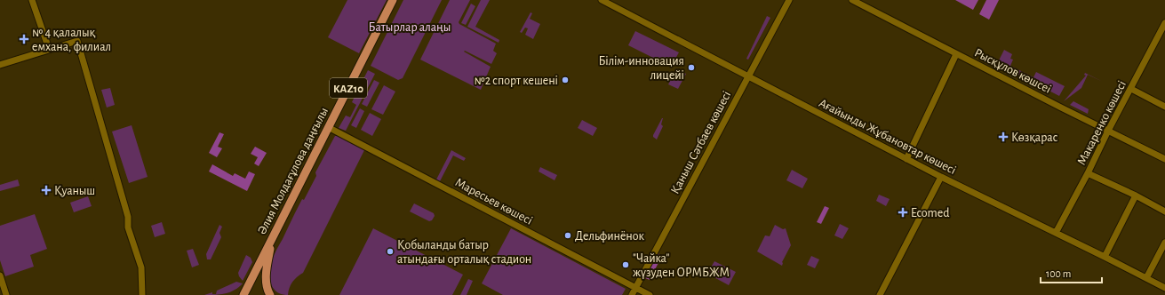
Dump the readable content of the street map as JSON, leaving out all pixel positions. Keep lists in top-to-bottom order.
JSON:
{
  "streets": {
    "main road": ["KAZ10", "Әлия Молдағұлова даңғылы"],
    "street": [
      "Рысқұлов көшсеі",
      "Макаренко көшесі",
      "Ағайынды Жұбановтар көшесі",
      "Қаныш Сәтбаев көшесі",
      "Маресьев көшесі"
    ]
  },
  "crossings": [
    ["Рысқұлов көшсеі", "Макаренко көшесі"],
    ["Макаренко көшесі", "Ағайынды Жұбановтар көшесі"],
    ["Ағайынды Жұбановтар көшесі", "Қаныш Сәтбаев көшесі"],
    ["Қаныш Сәтбаев көшесі", "Маресьев көшесі"],
    ["Әлия Молдағұлова даңғылы", "Маресьев көшесі"]
  ],
  "parks": ["Батырлар алаңы"],
  "places": {
    "health": [
      "№ 4 қалалық емхана, филиал",
      "Көзқарас",
      "Қуаныш",
      "Ecomed"
    ],
    "other": [
      "Білім-инновация лицейі",
      "№2 спорт кешені",
      "Дельфинёнок",
      "Қобыланды батыр атындағы орталық стадион",
      "\"Чайка\" жүзуден ОРМБЖМ"
    ]
  },
  "scale_bar": "100 m"
}
